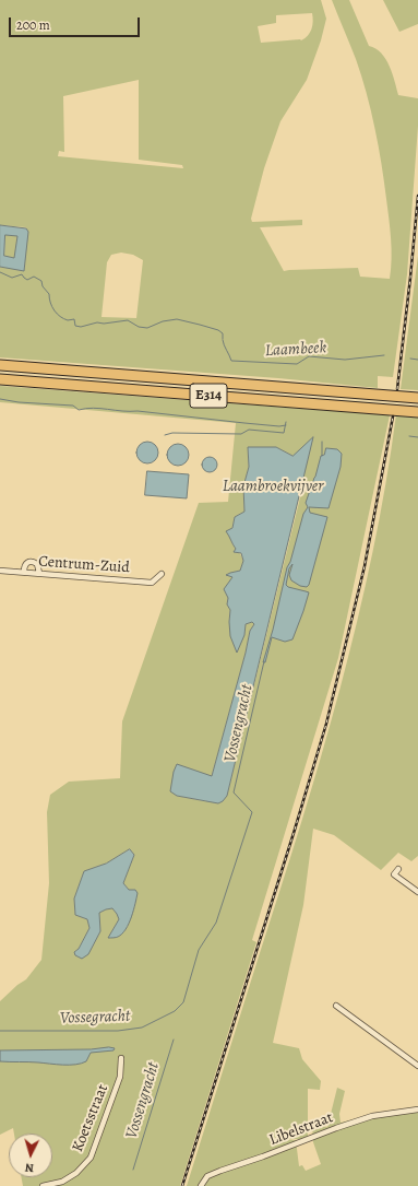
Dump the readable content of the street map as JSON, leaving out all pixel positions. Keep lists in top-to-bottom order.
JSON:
{
  "streets": {
    "highway": ["E314"],
    "street": ["Centrum-Zuid", "Koetsstraat", "Libelstraat"]
  },
  "water": [
    "Laambeek",
    "Laambroekvijver",
    "Vossengracht",
    "Vossegracht"
  ],
  "scale_bar": "200 m",
  "north": "bottom"
}
